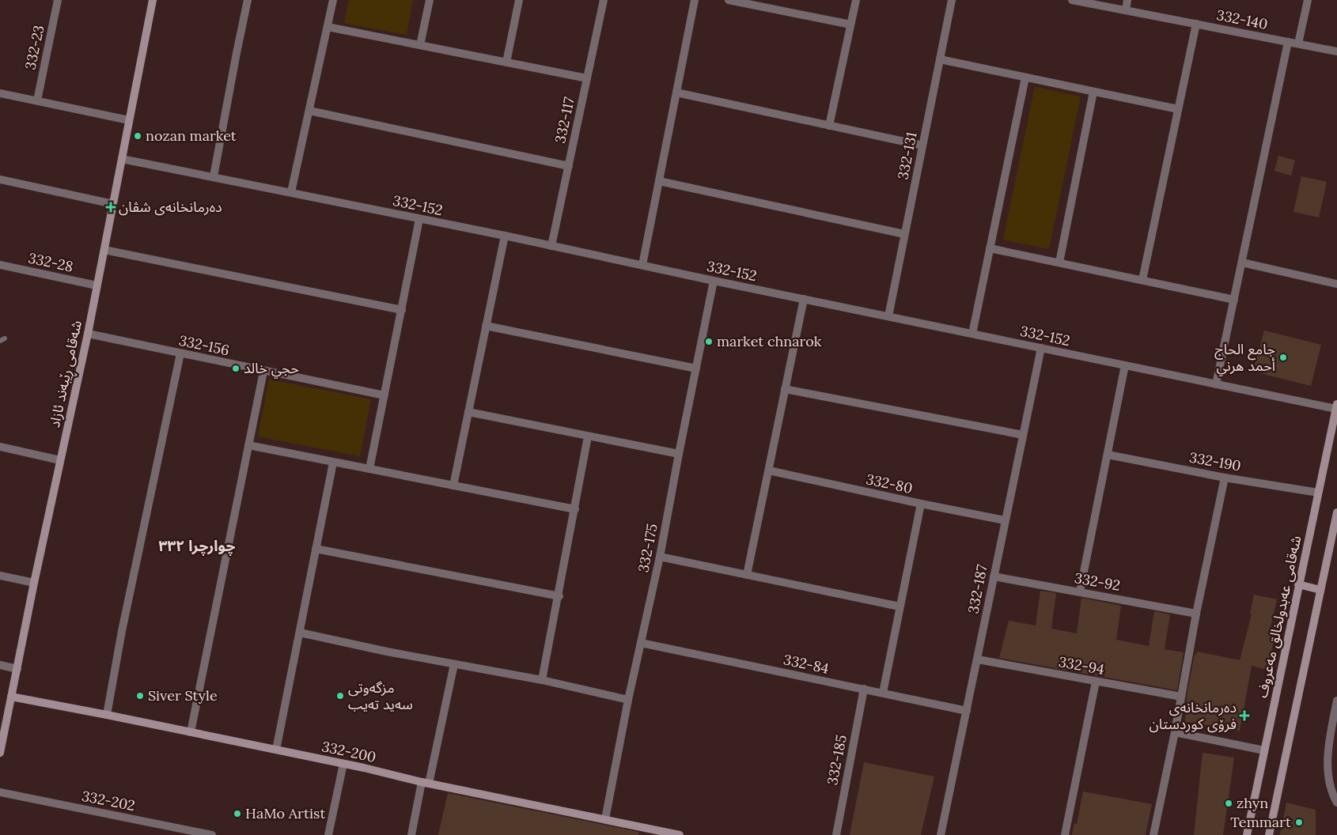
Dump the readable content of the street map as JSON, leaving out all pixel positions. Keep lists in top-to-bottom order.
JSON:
{
  "streets": {
    "street": [
      "332-140",
      "332-23",
      "332-117",
      "332-131",
      "332-152",
      "332-28",
      "332-156",
      "شەقامی ڕێبەند ئازاد",
      "332-190",
      "332-80",
      "332-175",
      "332-92",
      "332-187",
      "شەقامی عەبدولخالق مەعروف",
      "332-84",
      "332-94",
      "332-200",
      "332-185",
      "332-202"
    ]
  },
  "crossings": [
    ["332-117", "332-152"],
    ["332-131", "332-152"],
    ["332-152", "شەقامی ڕێبەند ئازاد"],
    ["332-152", "332-175"],
    ["332-152", "332-187"],
    ["332-152", "شەقامی عەبدولخالق مەعروف"],
    ["332-28", "شەقامی ڕێبەند ئازاد"],
    ["332-156", "شەقامی ڕێبەند ئازاد"],
    ["شەقامی ڕێبەند ئازاد", "332-200"],
    ["332-190", "شەقامی عەبدولخالق مەعروف"],
    ["332-80", "332-187"],
    ["332-175", "332-84"],
    ["332-175", "332-200"],
    ["332-92", "332-187"],
    ["332-187", "332-84"],
    ["332-187", "332-94"],
    ["332-84", "332-185"]
  ],
  "districts": ["چوارچرا ٣٣٢"],
  "places": {
    "other": [
      "nozan market",
      "market chnarok",
      "جامع الحاج أحمد هرني",
      "حجي خالد",
      "Siver Style",
      "مزگەوتی سەید تەیب",
      "zhyn",
      "HaMo Artist",
      "Temmart"
    ],
    "health": ["دەرمانخانەی شڤان", "دەرمانخانەی فرۆی کوردستان"]
  }
}
